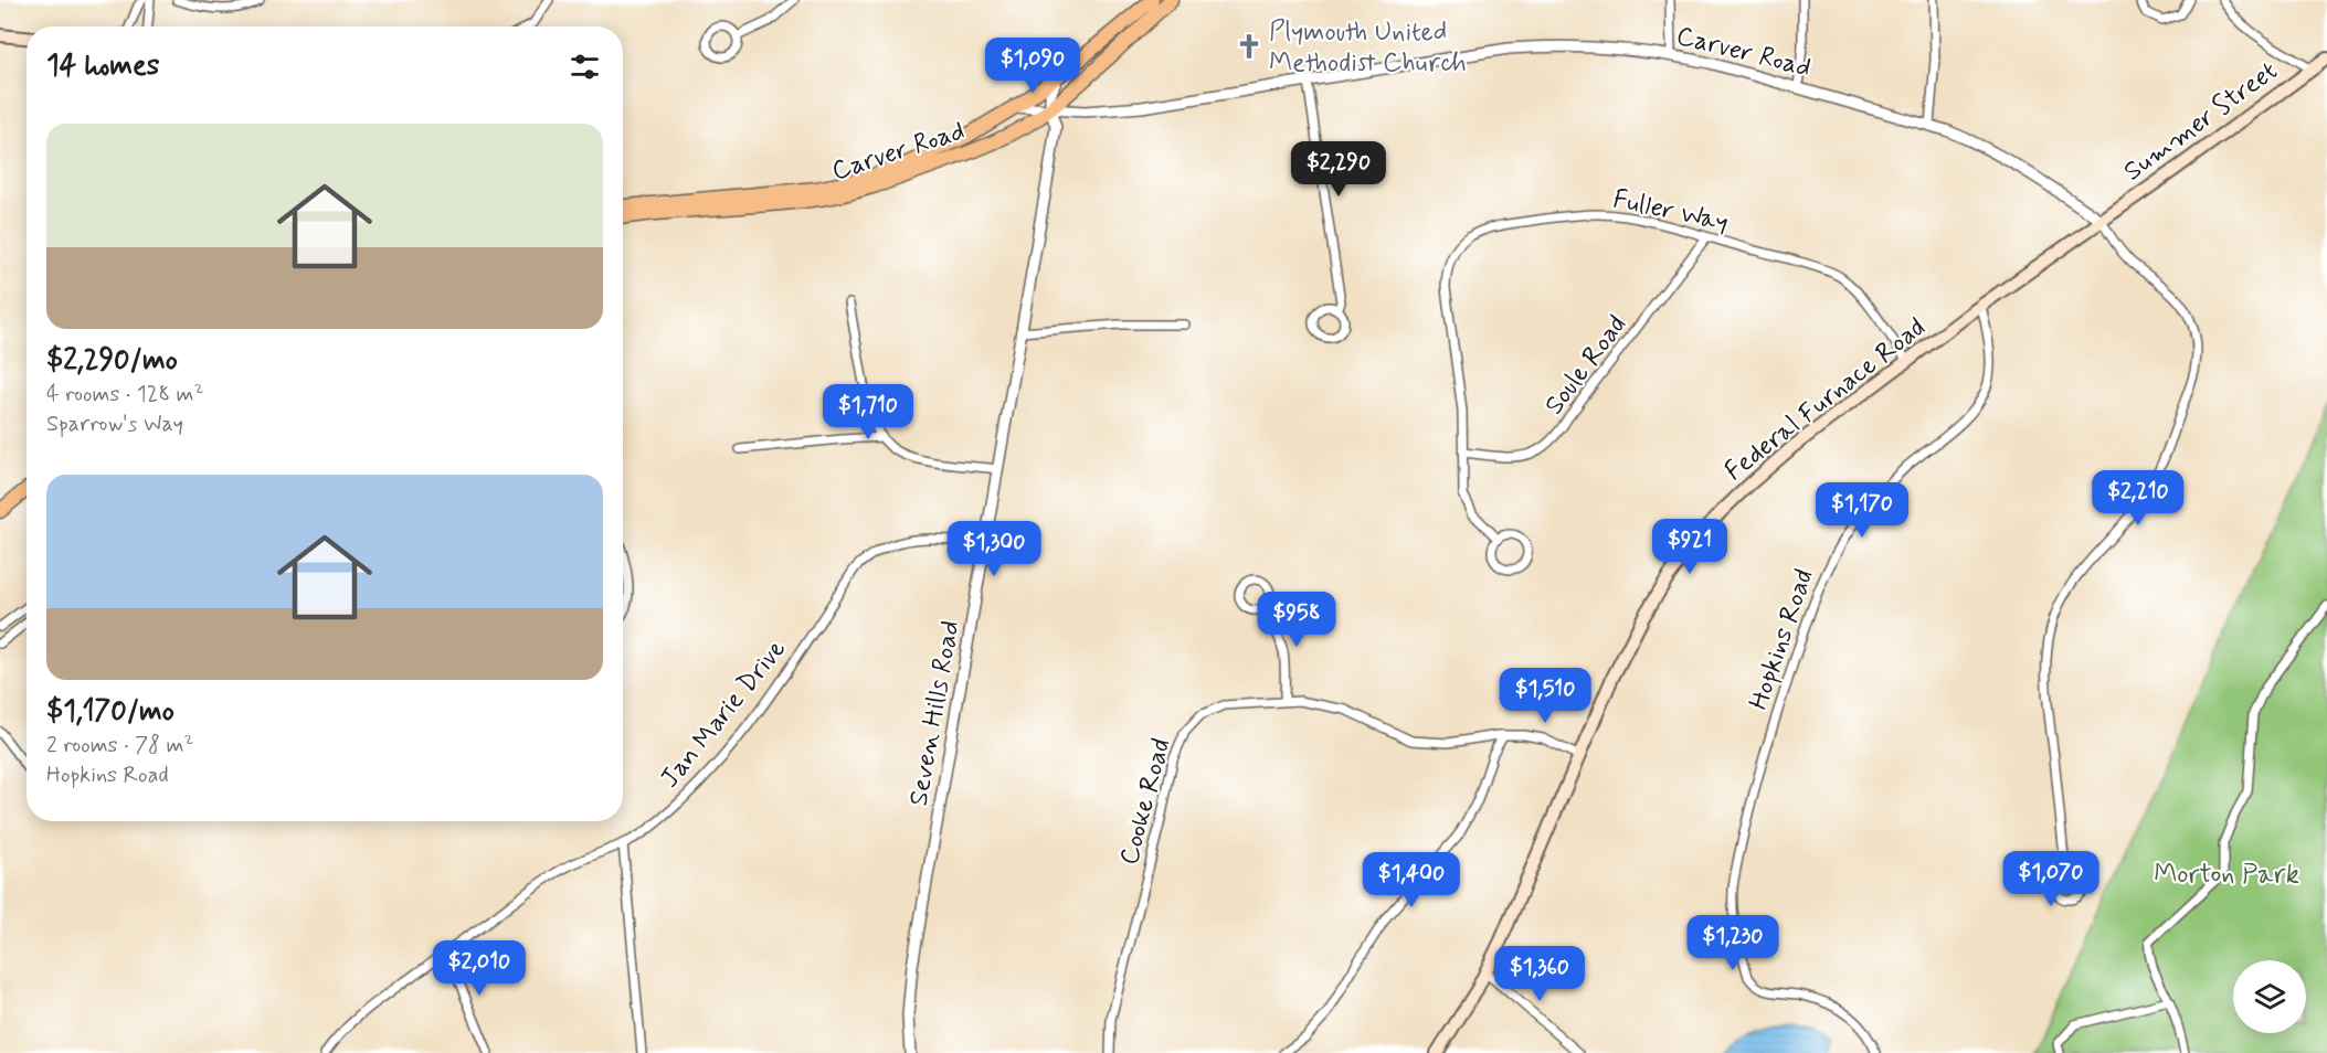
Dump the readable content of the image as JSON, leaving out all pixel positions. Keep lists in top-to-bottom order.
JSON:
{
  "streets": {
    "highway": ["Carver Road"],
    "main road": ["Summer Street", "Federal Furnace Road"],
    "street": [
      "Fuller Way",
      "Soule Road",
      "Hopkins Road",
      "Jan Marie Drive",
      "Seven Hills Road",
      "Cooke Road"
    ]
  },
  "crossings": [
    ["Carver Road", "Summer Street"],
    ["Carver Road", "Federal Furnace Road"],
    ["Carver Road", "Seven Hills Road"],
    ["Summer Street", "Federal Furnace Road"],
    ["Fuller Way", "Soule Road"],
    ["Fuller Way", "Federal Furnace Road"],
    ["Federal Furnace Road", "Hopkins Road"],
    ["Federal Furnace Road", "Cooke Road"],
    ["Jan Marie Drive", "Seven Hills Road"]
  ],
  "parks": ["Morton Park"],
  "places": {
    "church": ["Plymouth United Methodist Church"]
  },
  "page": {
    "heading": "14 homes",
    "price": [
      "$1,090",
      "$2,290",
      "$1,710",
      "$2,210",
      "$1,170",
      "$921",
      "$1,300",
      "$958",
      "$1,510",
      "$1,070",
      "$1,400",
      "$1,230",
      "$2,010",
      "$1,360"
    ],
    "list": [
      {
        "name": "$2,290/mo",
        "note": "4 rooms · 128 m² · Sparrow's Way"
      },
      {
        "name": "$1,170/mo",
        "note": "2 rooms · 78 m² · Hopkins Road"
      }
    ]
  }
}
